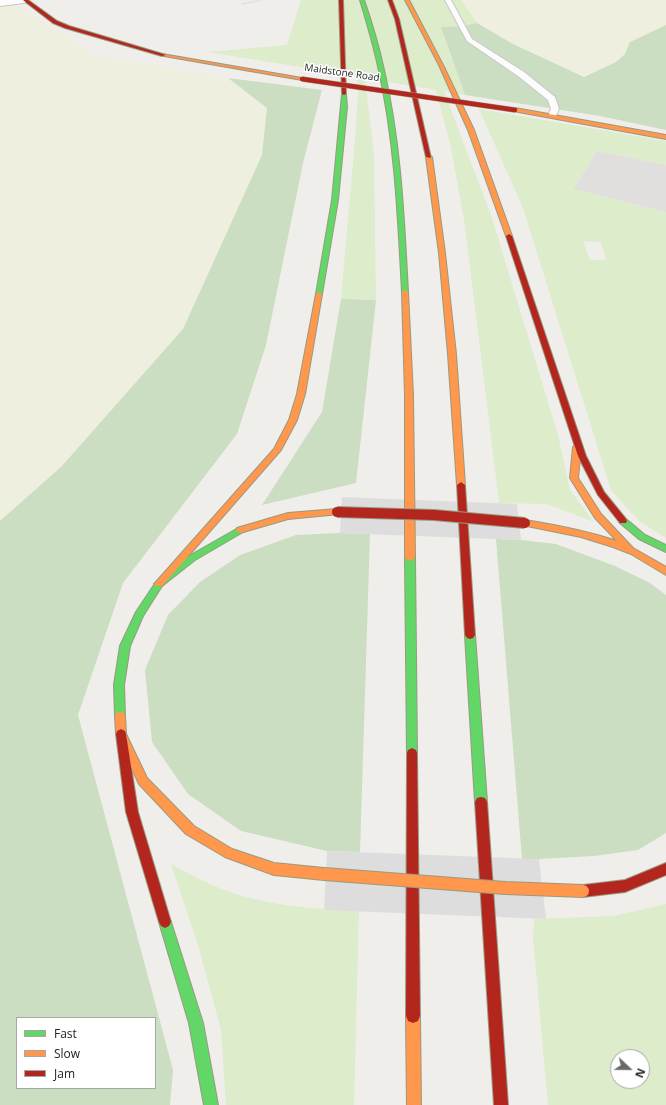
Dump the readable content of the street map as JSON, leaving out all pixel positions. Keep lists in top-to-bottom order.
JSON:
{
  "streets": {
    "main road": ["Maidstone Road"]
  },
  "legend": ["Fast", "Slow", "Jam"],
  "north": "right"
}
